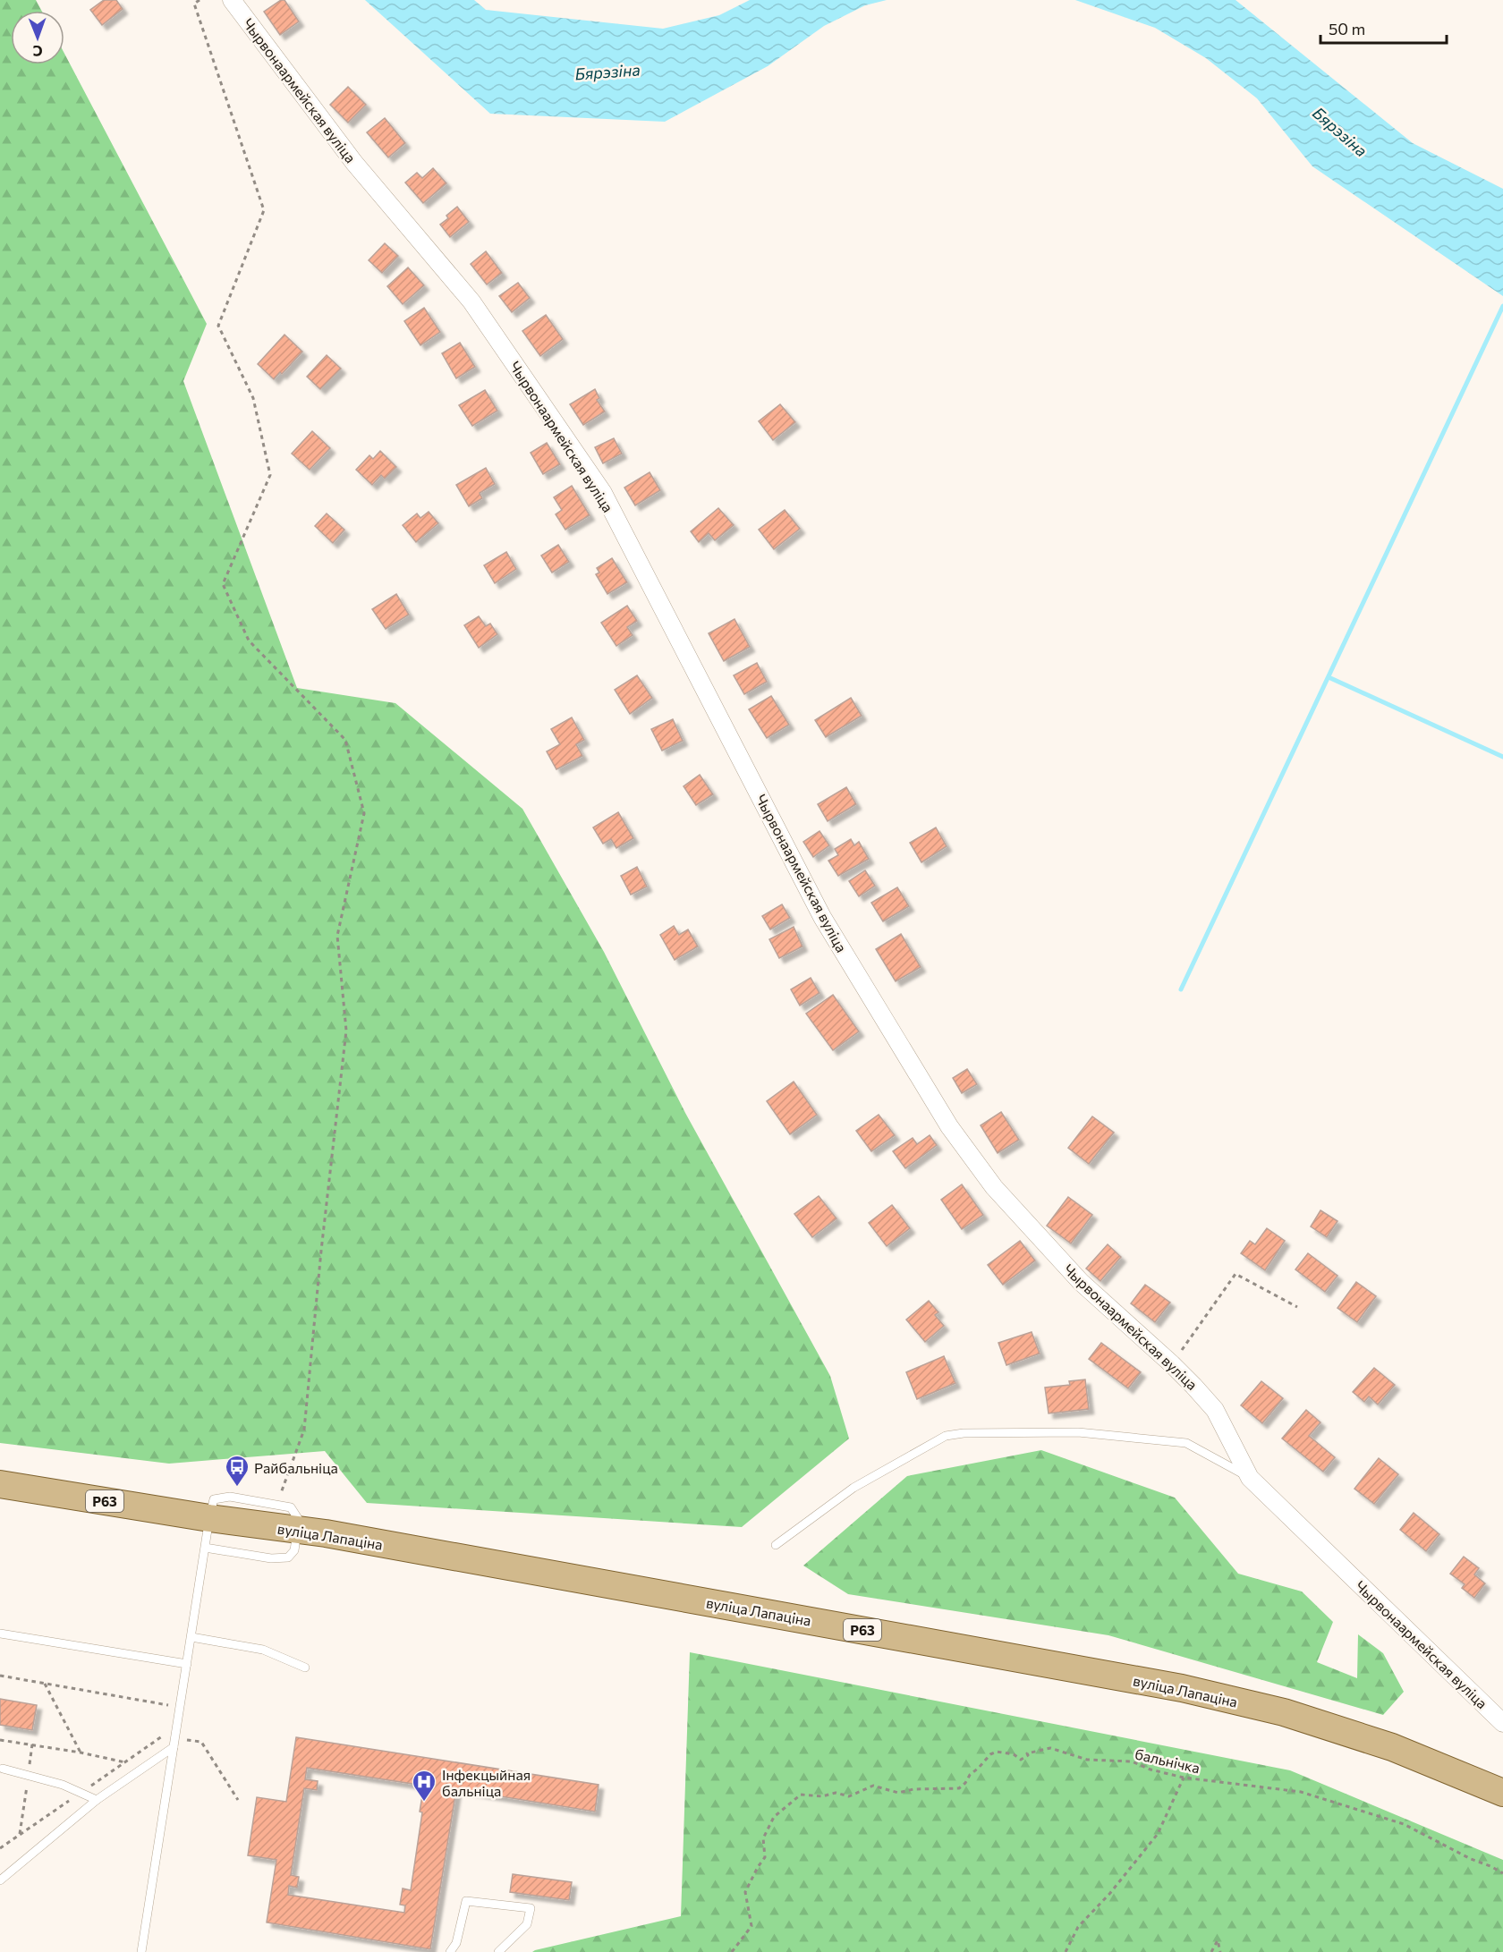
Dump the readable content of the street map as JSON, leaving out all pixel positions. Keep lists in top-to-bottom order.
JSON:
{
  "streets": {
    "main road": ["Р63", "вуліца Лапаціна"],
    "street": ["Чырвонаармейская вуліца"],
    "path": ["бальнічка"]
  },
  "water": ["Бярэзіна"],
  "places": {
    "bus stop": ["Райбальніца"],
    "hospital": ["Інфекцыйная бальніца"]
  },
  "scale_bar": "50 m",
  "north": "bottom"
}
